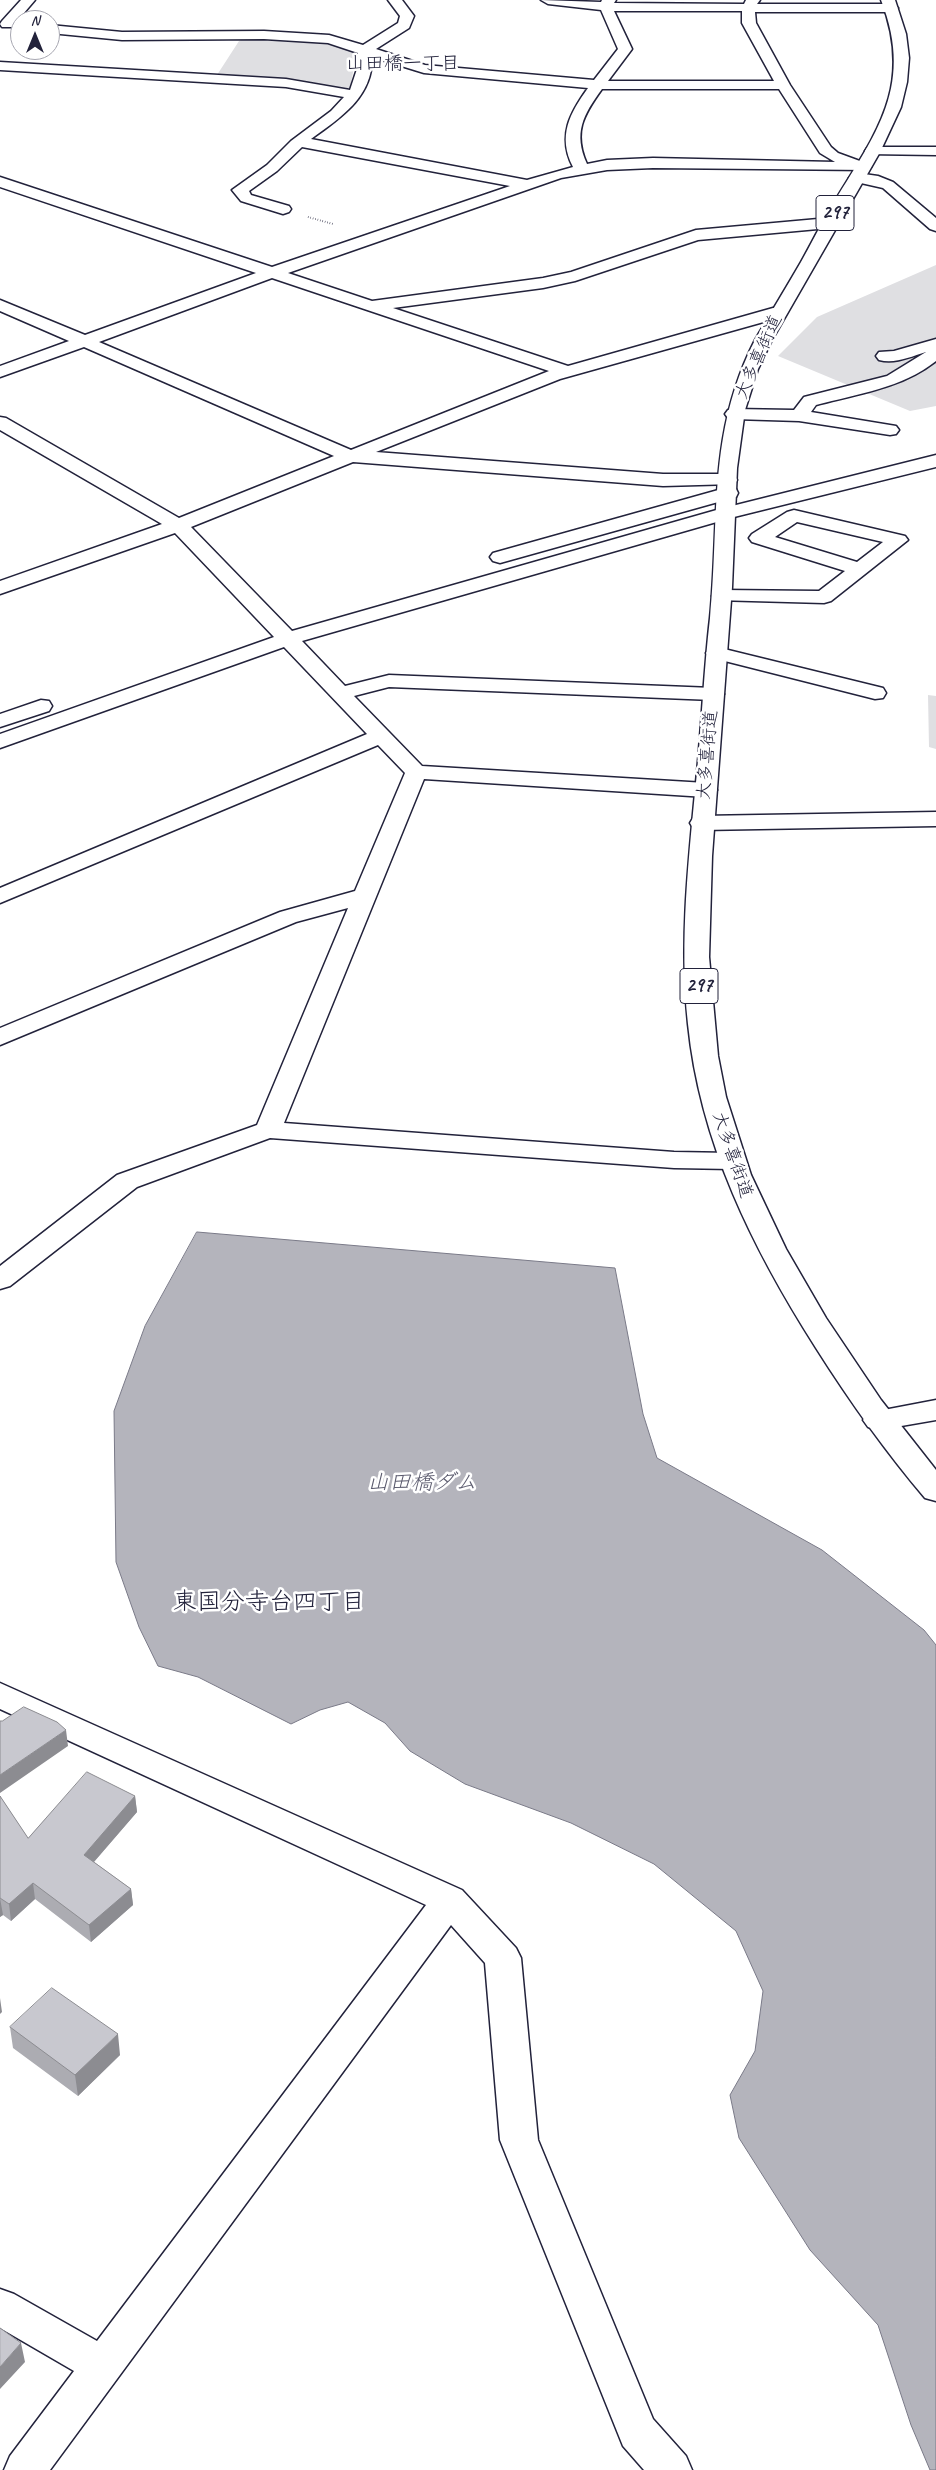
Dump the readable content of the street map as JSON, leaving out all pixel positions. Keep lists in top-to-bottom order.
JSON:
{
  "streets": {
    "main road": ["297", "大多喜街道"]
  },
  "districts": ["山田橋一丁目", "東国分寺台四丁目"],
  "water": ["山田橋ダム"],
  "north": "top"
}
